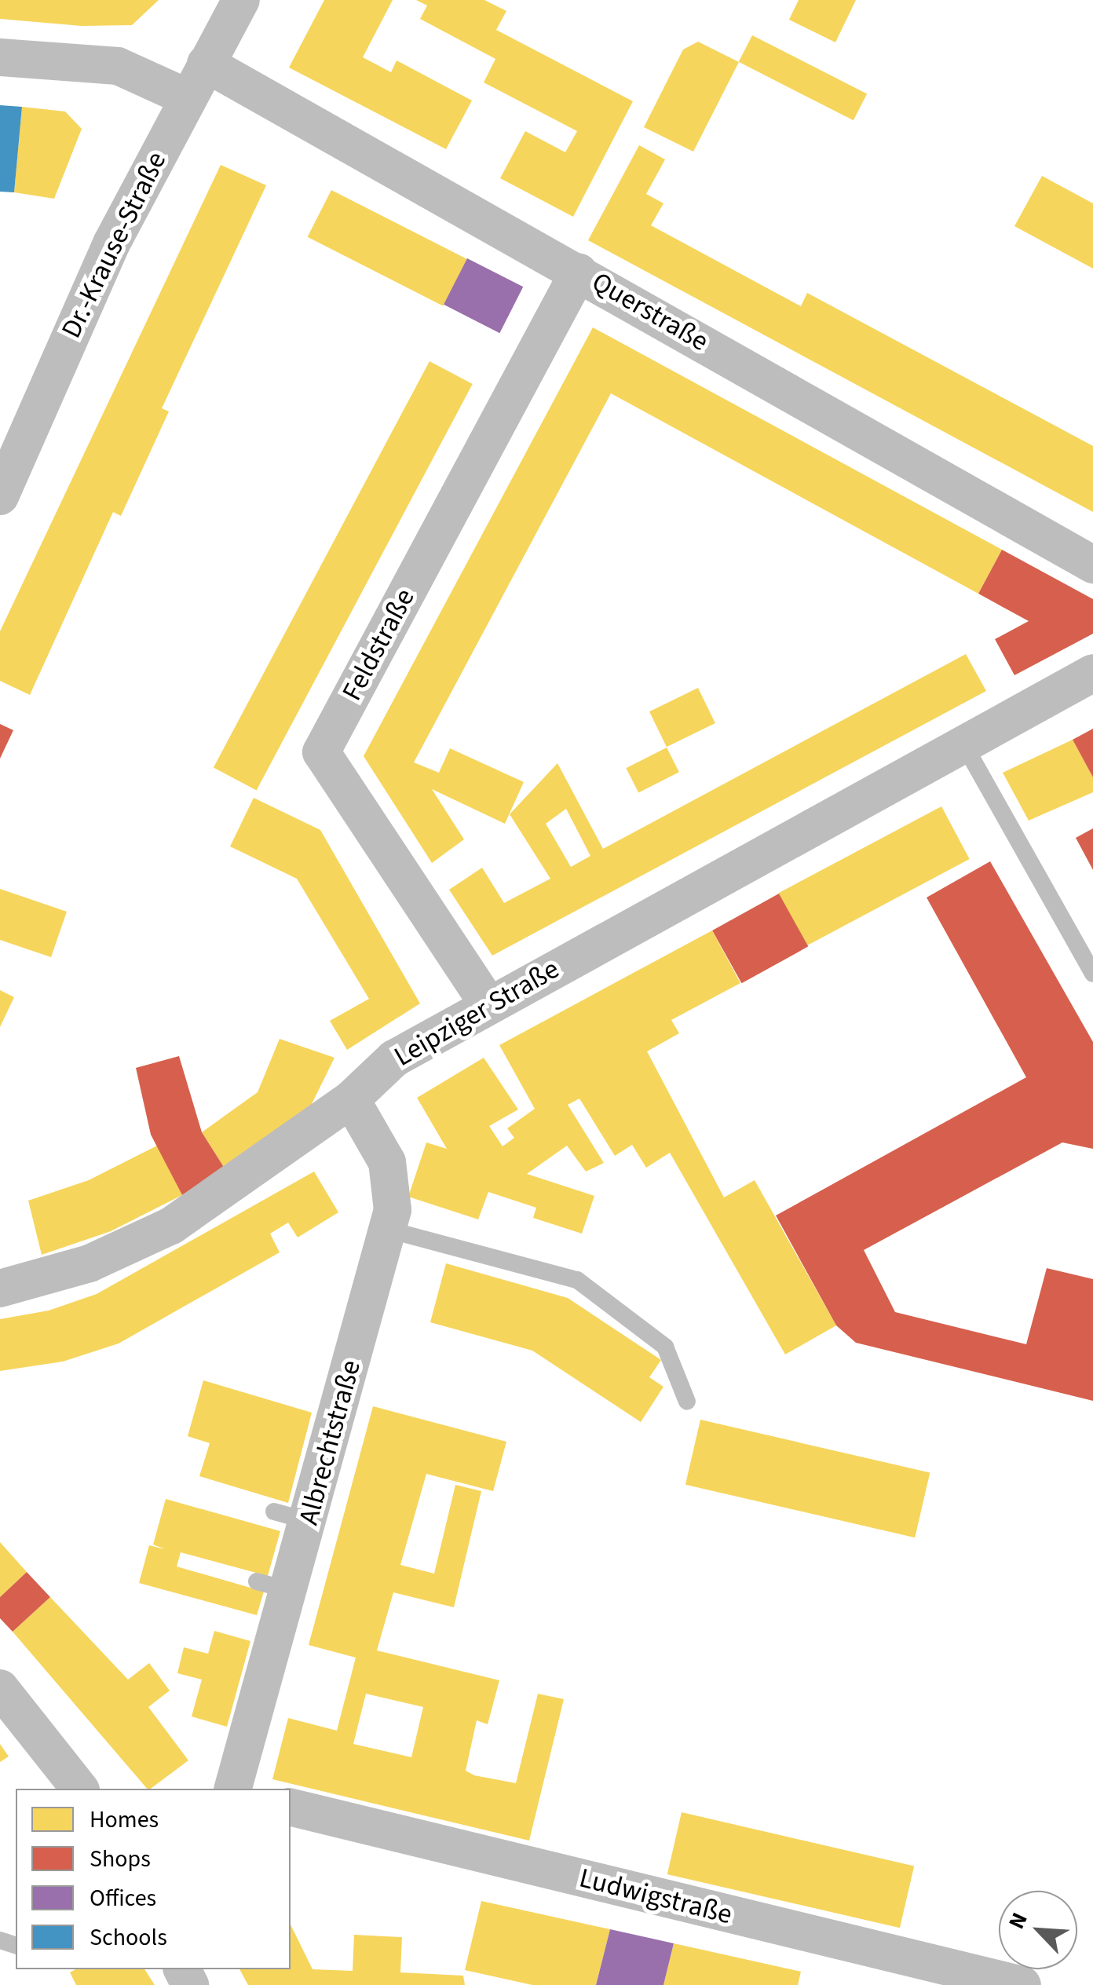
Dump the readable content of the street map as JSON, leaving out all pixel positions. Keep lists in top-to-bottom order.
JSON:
{
  "streets": {
    "street": [
      "Dr.-Krause-Straße",
      "Querstraße",
      "Feldstraße",
      "Leipziger Straße",
      "Albrechtstraße",
      "Ludwigstraße"
    ]
  },
  "crossings": [
    ["Dr.-Krause-Straße", "Querstraße"],
    ["Querstraße", "Feldstraße"],
    ["Feldstraße", "Leipziger Straße"],
    ["Leipziger Straße", "Albrechtstraße"]
  ],
  "legend": [
    "Homes",
    "Shops",
    "Offices",
    "Schools"
  ],
  "north": "top left"
}
